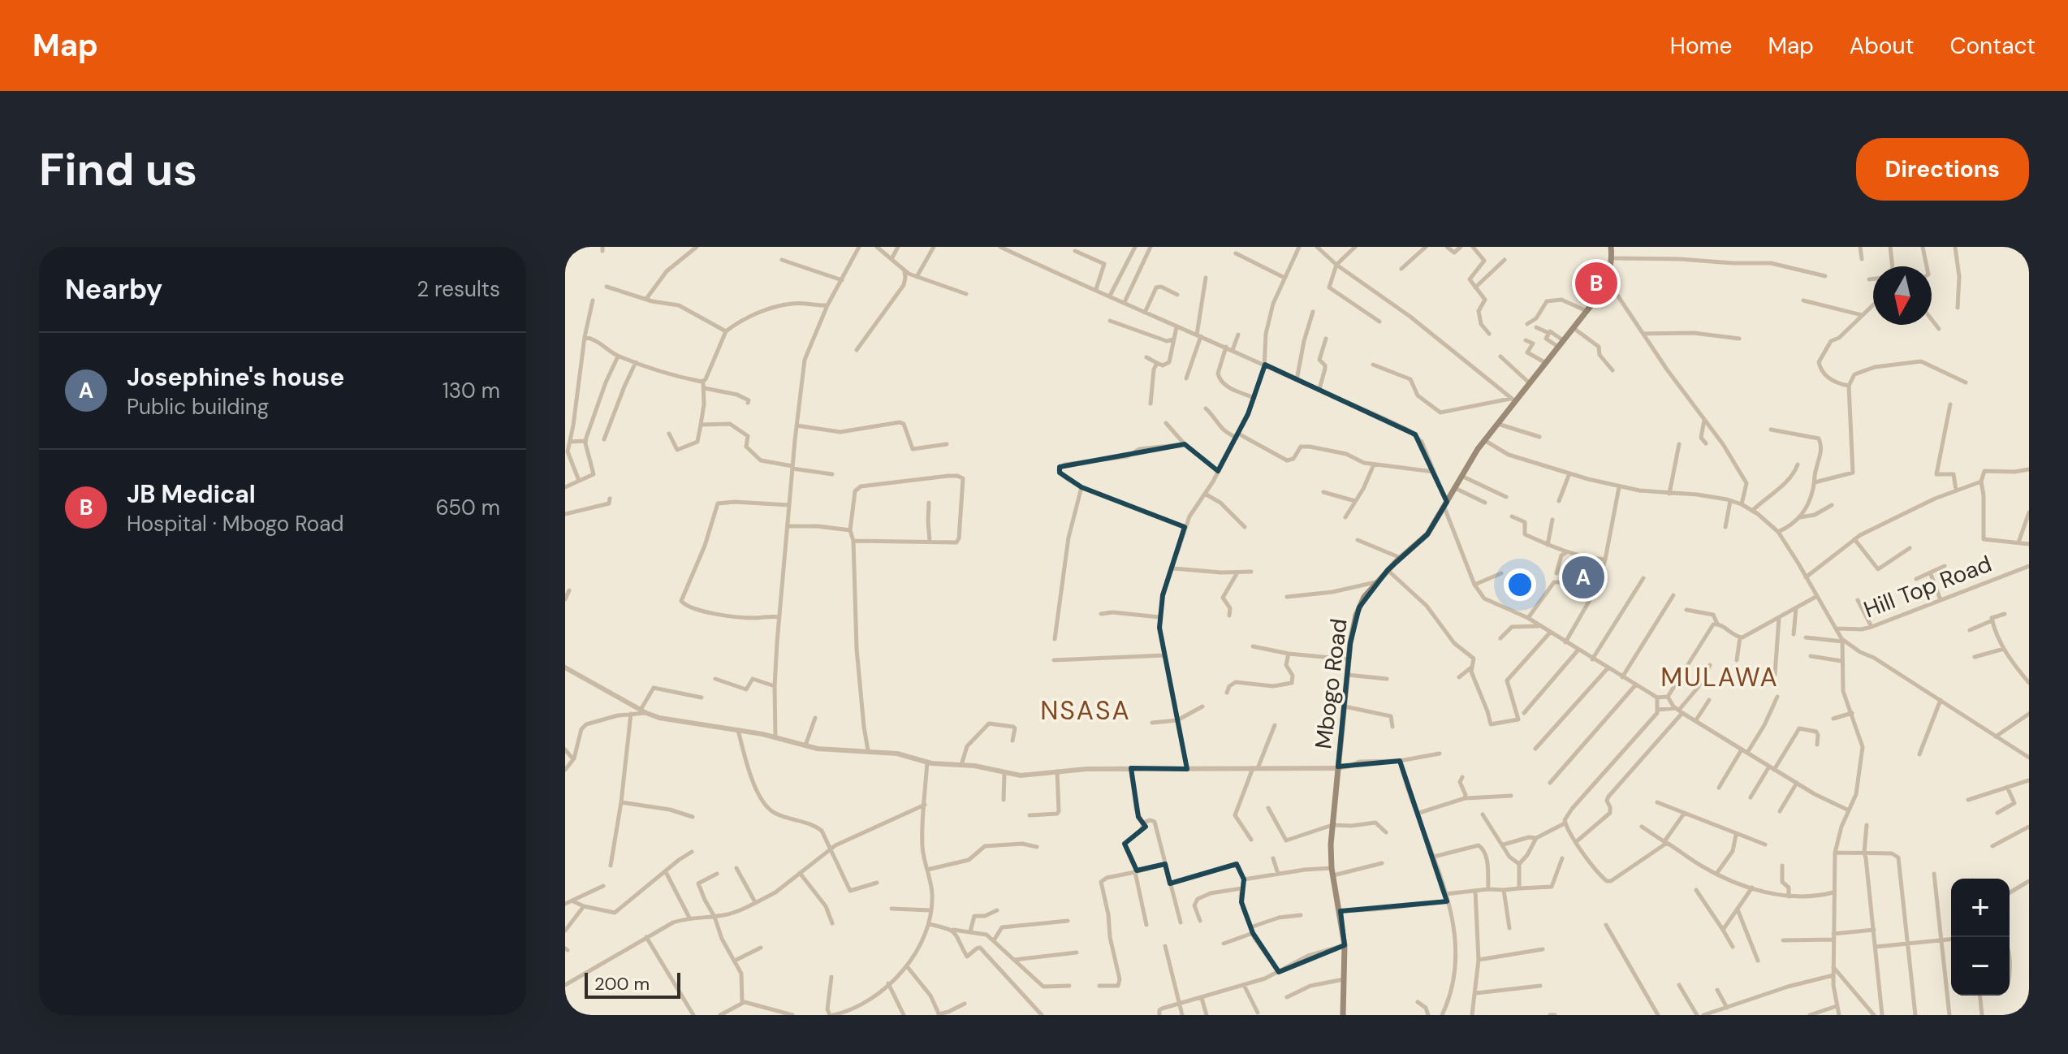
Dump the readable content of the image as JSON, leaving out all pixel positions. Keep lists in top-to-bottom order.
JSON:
{
  "streets": {
    "main road": ["Mbogo Road"],
    "street": ["Hill Top Road"]
  },
  "districts": ["MULAWA", "NSASA"],
  "scale_bar": "200 m",
  "north": "bottom",
  "page": {
    "header": "Map",
    "nav": [
      "Home",
      "Map",
      "About",
      "Contact"
    ],
    "buttons": "Directions",
    "title": "Find us",
    "heading": ["Nearby", "2 results"],
    "pins": ["B", "A"],
    "list": [
      {
        "mark": "A",
        "name": "Josephine's house",
        "note": "Public building",
        "value": "130 m"
      },
      {
        "mark": "B",
        "name": "JB Medical",
        "note": "Hospital · Mbogo Road",
        "value": "650 m"
      }
    ],
    "map_buttons": ["+", "−"],
    "scale": "200 m"
  }
}
